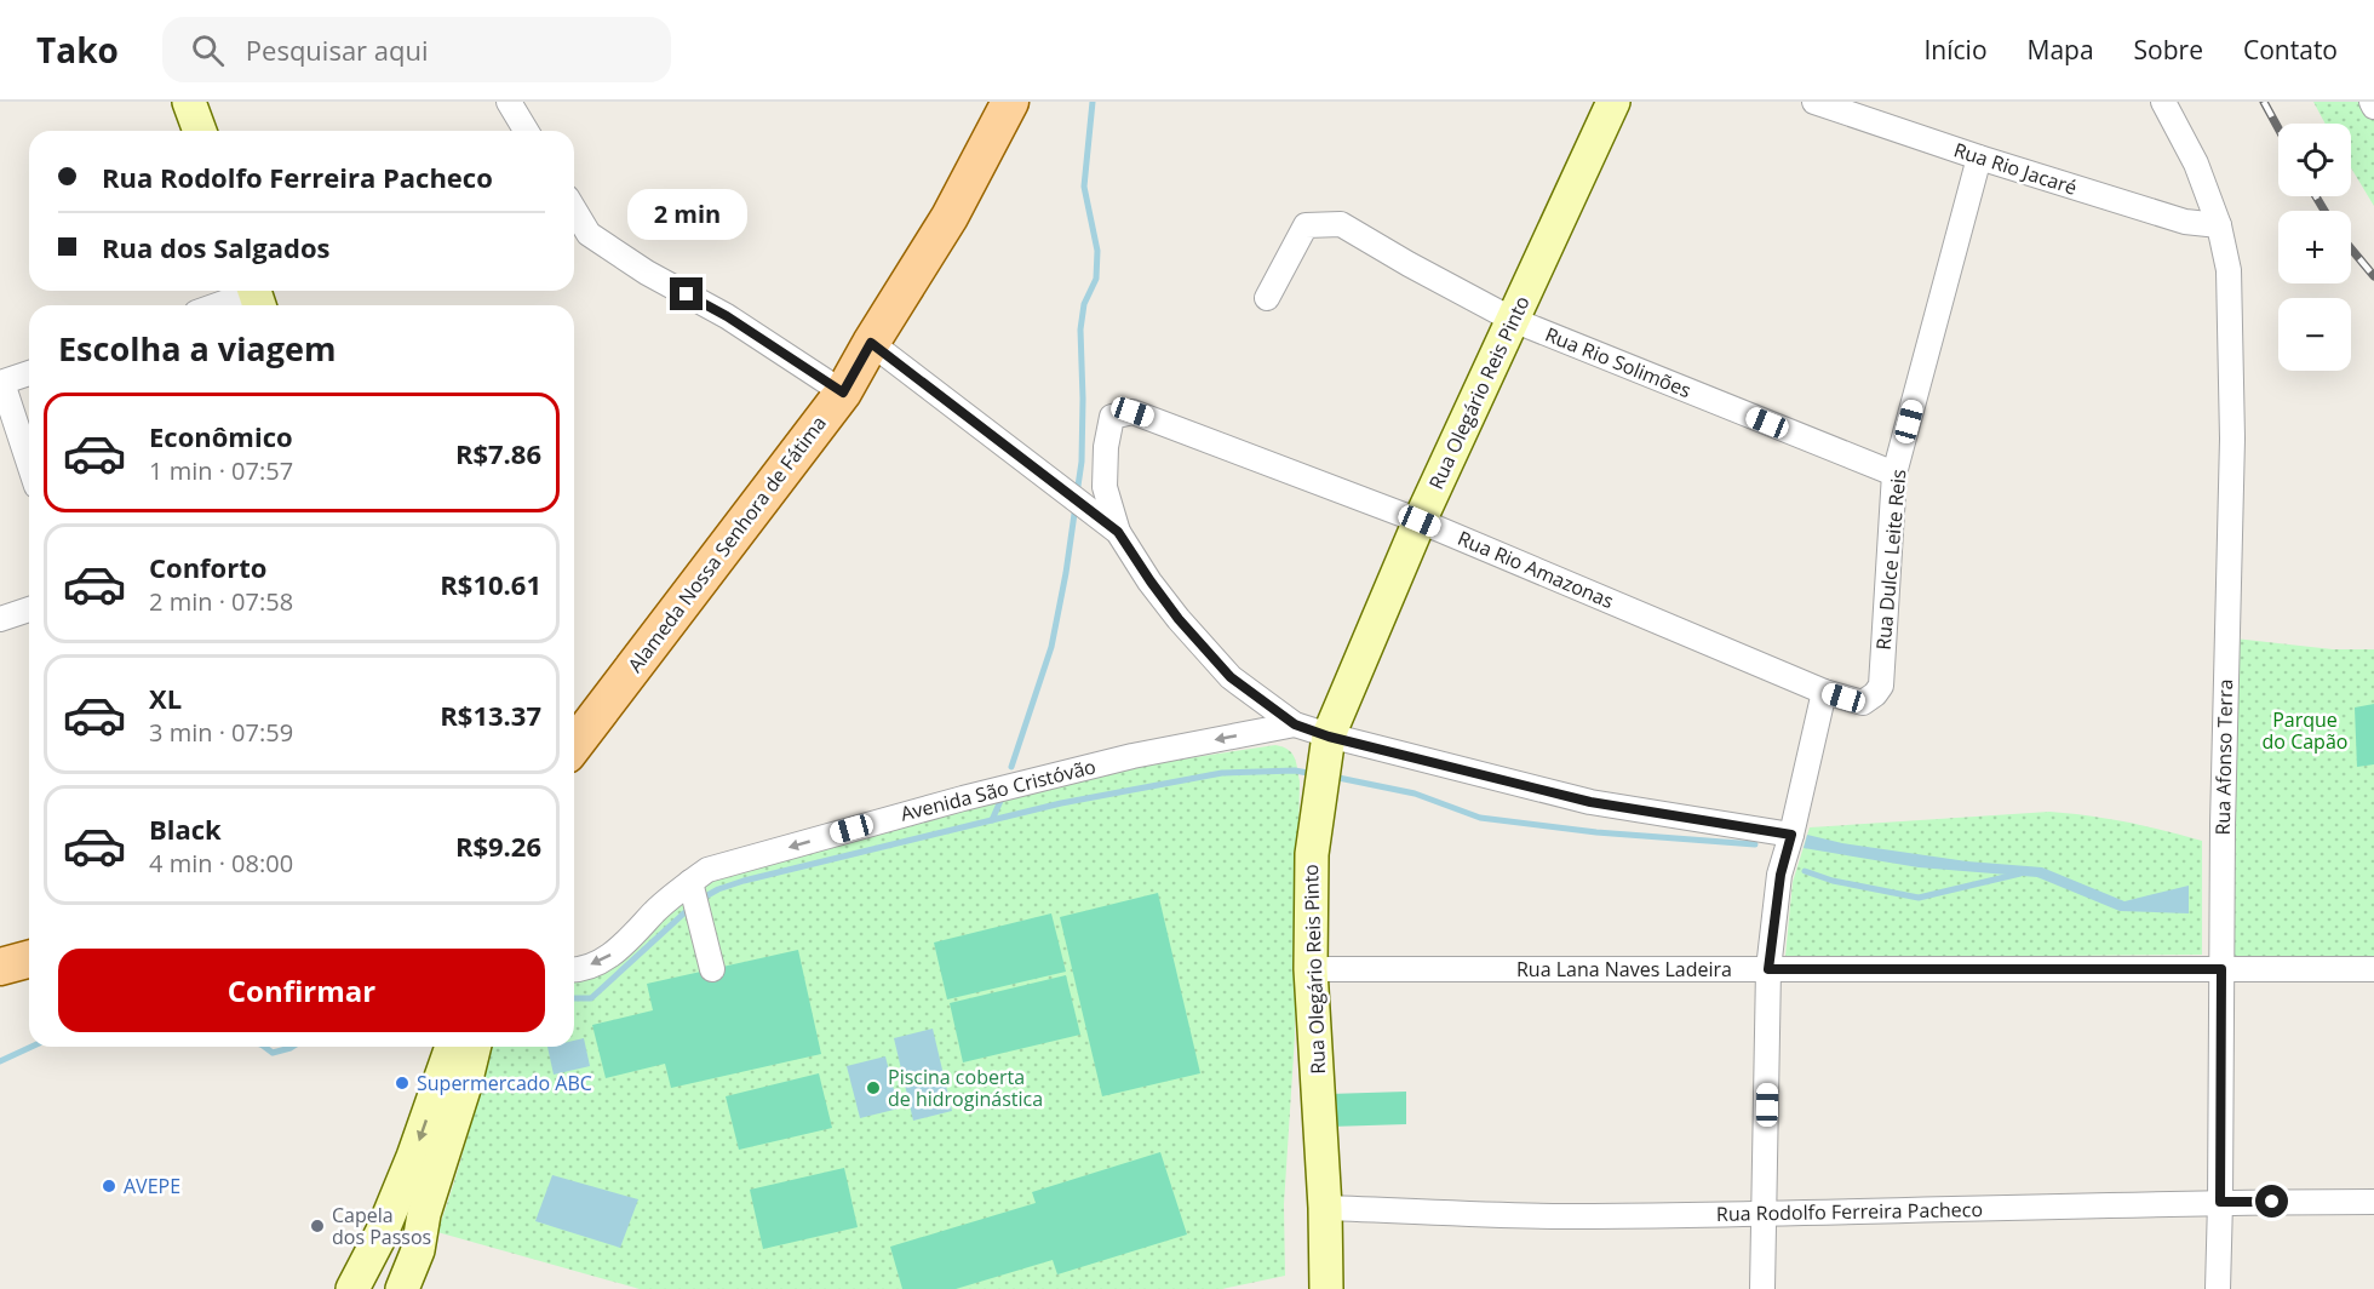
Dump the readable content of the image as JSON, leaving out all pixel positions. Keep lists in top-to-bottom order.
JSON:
{
  "streets": {
    "main road": ["Alameda Nossa Senhora de Fátima"],
    "street": [
      "Rua Rio Jacaré",
      "Rua Rio Solimões",
      "Rua Olegário Reis Pinto",
      "Rua Dulce Leite Reis",
      "Rua Rio Amazonas",
      "Rua Afonso Terra",
      "Avenida São Cristóvão",
      "Rua Lana Naves Ladeira",
      "Rua Rodolfo Ferreira Pacheco"
    ]
  },
  "crossings": [
    ["Rua Rio Jacaré", "Rua Dulce Leite Reis"],
    ["Rua Rio Jacaré", "Rua Afonso Terra"],
    ["Rua Rio Solimões", "Rua Olegário Reis Pinto"],
    ["Rua Rio Solimões", "Rua Dulce Leite Reis"],
    ["Rua Olegário Reis Pinto", "Rua Rio Amazonas"],
    ["Rua Olegário Reis Pinto", "Rua Lana Naves Ladeira"],
    ["Rua Olegário Reis Pinto", "Rua Rodolfo Ferreira Pacheco"],
    ["Rua Dulce Leite Reis", "Rua Rio Amazonas"],
    ["Rua Afonso Terra", "Rua Lana Naves Ladeira"],
    ["Rua Afonso Terra", "Rua Rodolfo Ferreira Pacheco"]
  ],
  "one_way": ["Avenida São Cristóvão"],
  "parks": ["Parque do Capão"],
  "places": [
    "Supermercado ABC",
    "Piscina coberta de hidroginástica",
    "AVEPE",
    "Capela dos Passos"
  ],
  "page": {
    "header": "Tako",
    "search": "Pesquisar aqui",
    "nav": [
      "Início",
      "Mapa",
      "Sobre",
      "Contato"
    ],
    "map_buttons": ["+", "−"],
    "banner": ["Rua Rodolfo Ferreira Pacheco", "Rua dos Salgados"],
    "bubble": "2 min",
    "heading": "Escolha a viagem",
    "list": [
      {
        "name": "Econômico",
        "note": "1 min · 07:57",
        "value": "R$7.86"
      },
      {
        "name": "Conforto",
        "note": "2 min · 07:58",
        "value": "R$10.61"
      },
      {
        "name": "XL",
        "note": "3 min · 07:59",
        "value": "R$13.37"
      },
      {
        "name": "Black",
        "note": "4 min · 08:00",
        "value": "R$9.26"
      }
    ],
    "buttons": "Confirmar"
  }
}
